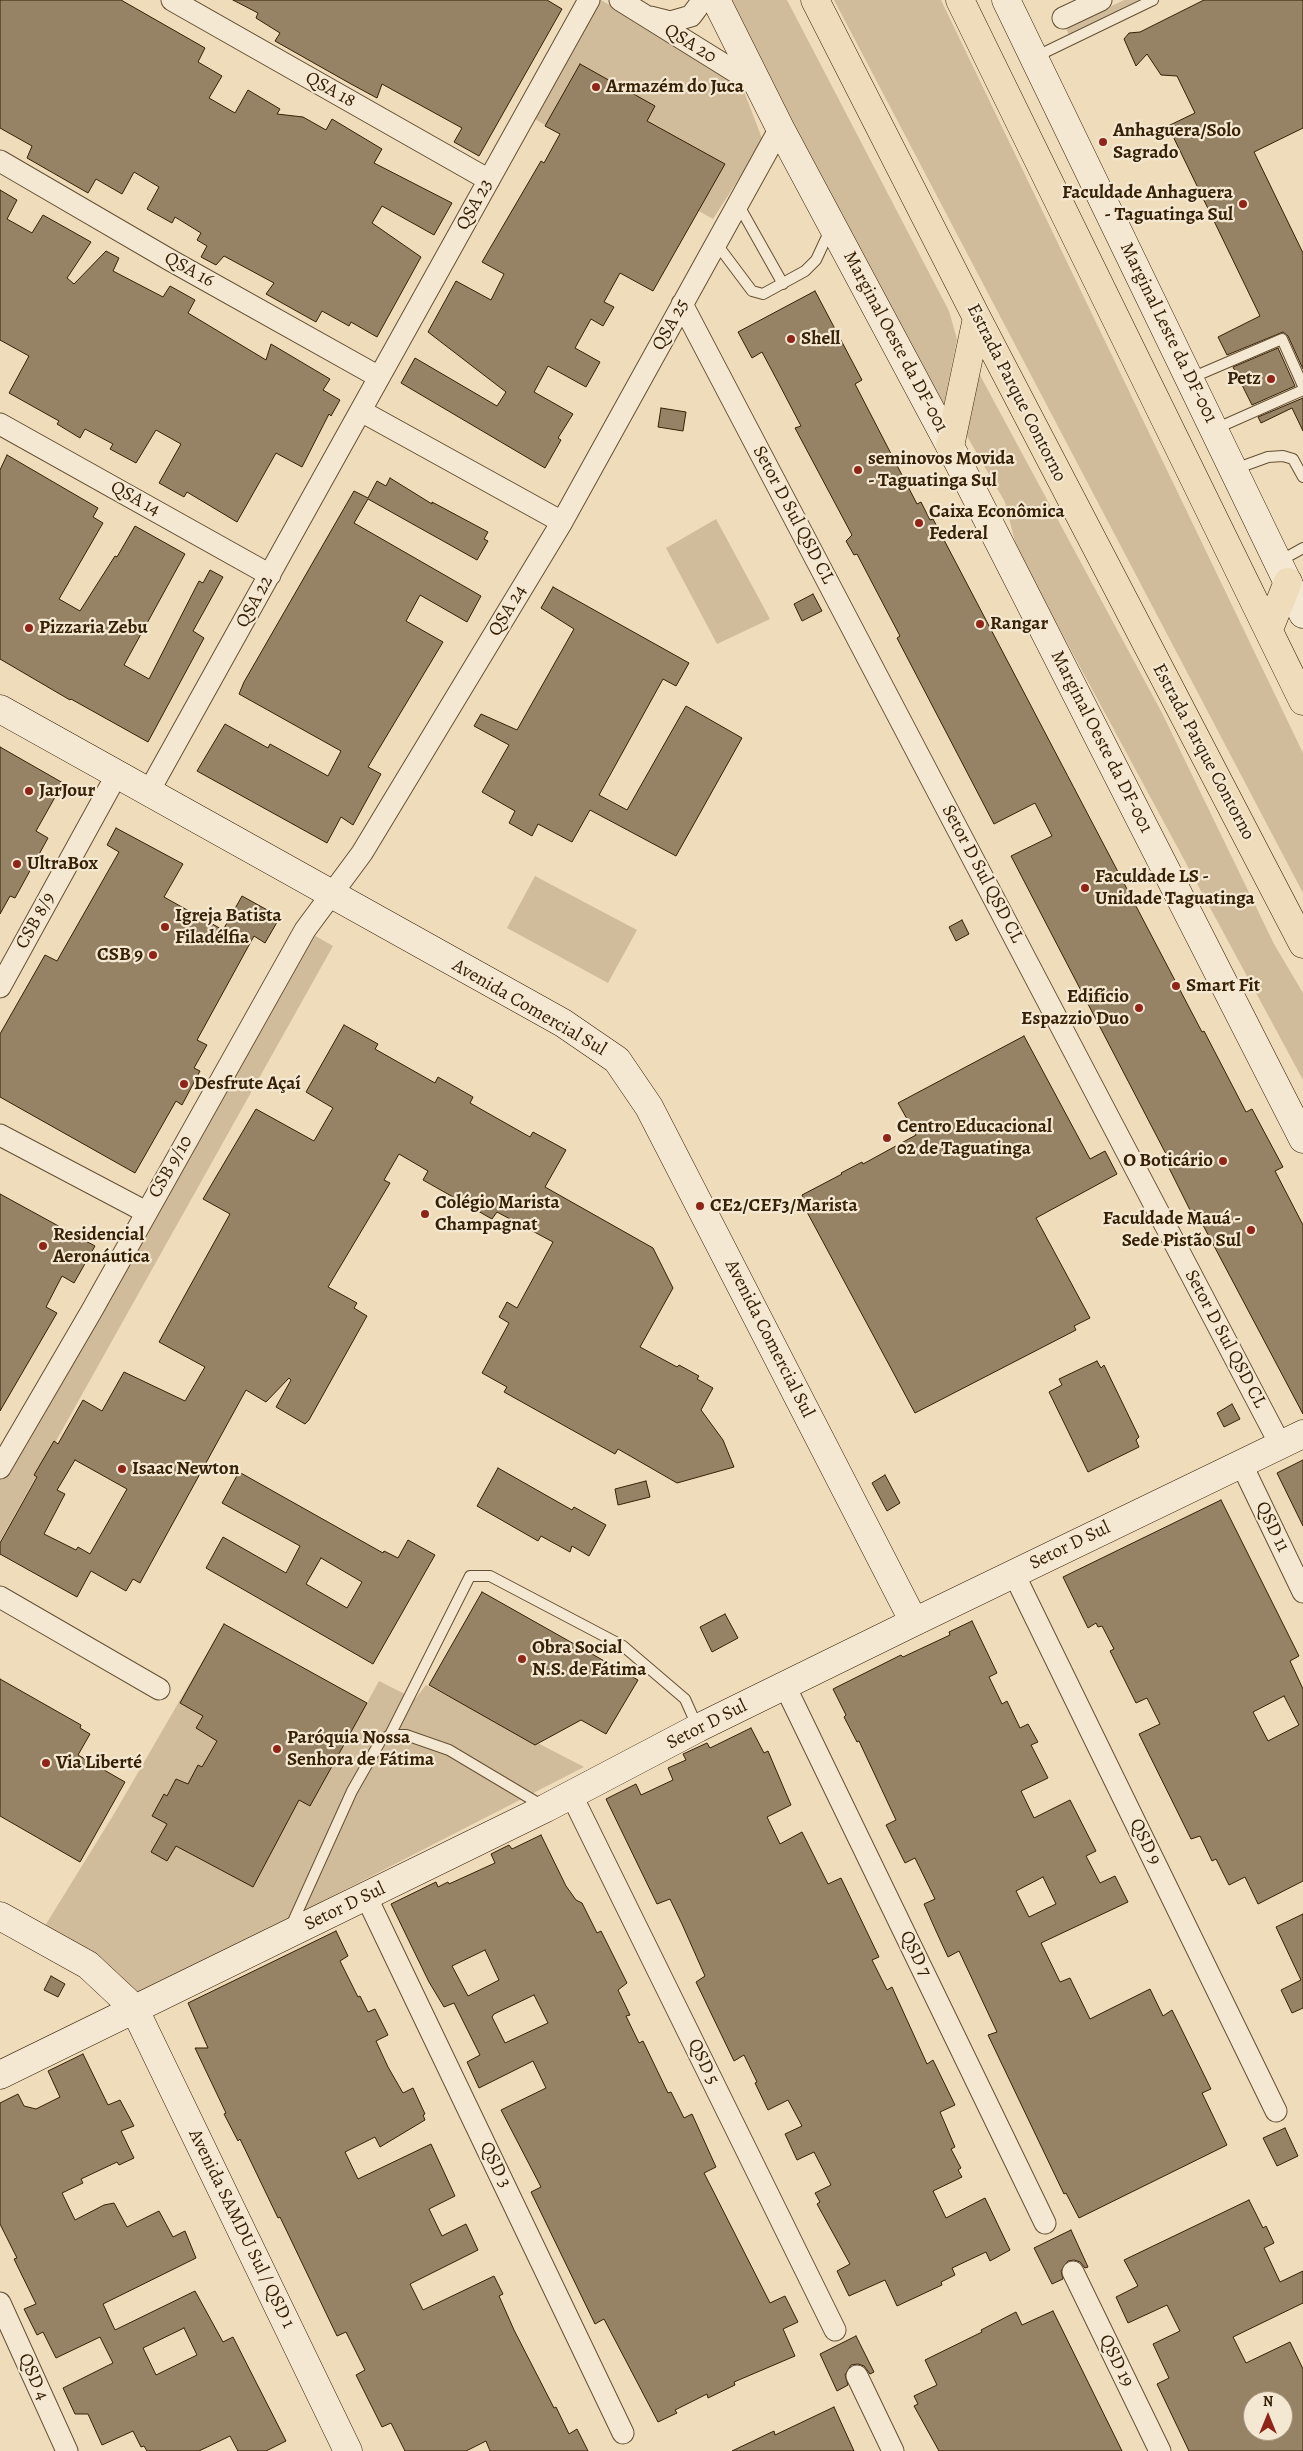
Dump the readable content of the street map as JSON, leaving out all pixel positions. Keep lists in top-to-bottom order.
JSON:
{
  "streets": {
    "highway": ["Estrada Parque Contorno"],
    "main road": [
      "Marginal Leste da DF-001",
      "Marginal Oeste da DF-001",
      "Avenida Comercial Sul",
      "Setor D Sul",
      "Avenida SAMDU Sul / QSD 1"
    ],
    "street": [
      "QSA 20",
      "QSA 18",
      "QSA 23",
      "QSA 16",
      "QSA 25",
      "QSA 14",
      "Setor D Sul QSD CL",
      "QSA 22",
      "QSA 24",
      "CSB 8/9",
      "CSB 9/10",
      "QSD 11",
      "QSD 9",
      "QSD 7",
      "QSD 5",
      "QSD 3",
      "QSD 19",
      "QSD 4"
    ]
  },
  "crossings": [
    ["QSA 20", "Marginal Oeste da DF-001"],
    ["QSA 18", "QSA 23"],
    ["QSA 23", "QSA 16"],
    ["QSA 23", "QSA 22"],
    ["QSA 25", "Marginal Oeste da DF-001"],
    ["QSA 25", "Setor D Sul QSD CL"],
    ["QSA 25", "QSA 24"],
    ["QSA 14", "QSA 22"],
    ["Setor D Sul QSD CL", "Setor D Sul"],
    ["QSA 22", "Avenida Comercial Sul"],
    ["QSA 24", "Avenida Comercial Sul"],
    ["QSA 24", "CSB 9/10"],
    ["CSB 8/9", "Avenida Comercial Sul"],
    ["Avenida Comercial Sul", "CSB 9/10"],
    ["Avenida Comercial Sul", "Setor D Sul"],
    ["QSD 11", "Setor D Sul"],
    ["Setor D Sul", "QSD 9"],
    ["Setor D Sul", "QSD 7"],
    ["Setor D Sul", "QSD 5"],
    ["Setor D Sul", "QSD 3"],
    ["Setor D Sul", "Avenida SAMDU Sul / QSD 1"]
  ],
  "places": [
    "Armazém do Juca",
    "Anhaguera/Solo Sagrado",
    "Faculdade Anhaguera - Taguatinga Sul",
    "Shell",
    "Petz",
    "seminovos Movida - Taguatinga Sul",
    "Caixa Econômica Federal",
    "Rangar",
    "Pizzaria Zebu",
    "JarJour",
    "UltraBox",
    "Faculdade LS - Unidade Taguatinga",
    "Igreja Batista Filadélfia",
    "CSB 9",
    "Smart Fit",
    "Edifício Espazzio Duo",
    "Desfrute Açaí",
    "Centro Educacional 02 de Taguatinga",
    "O Boticário",
    "CE2/CEF3/Marista",
    "Colégio Marista Champagnat",
    "Faculdade Mauá - Sede Pistão Sul",
    "Residencial Aeronáutica",
    "Isaac Newton",
    "Obra Social N.S. de Fátima",
    "Paróquia Nossa Senhora de Fátima",
    "Via Liberté"
  ],
  "north": "top"
}
